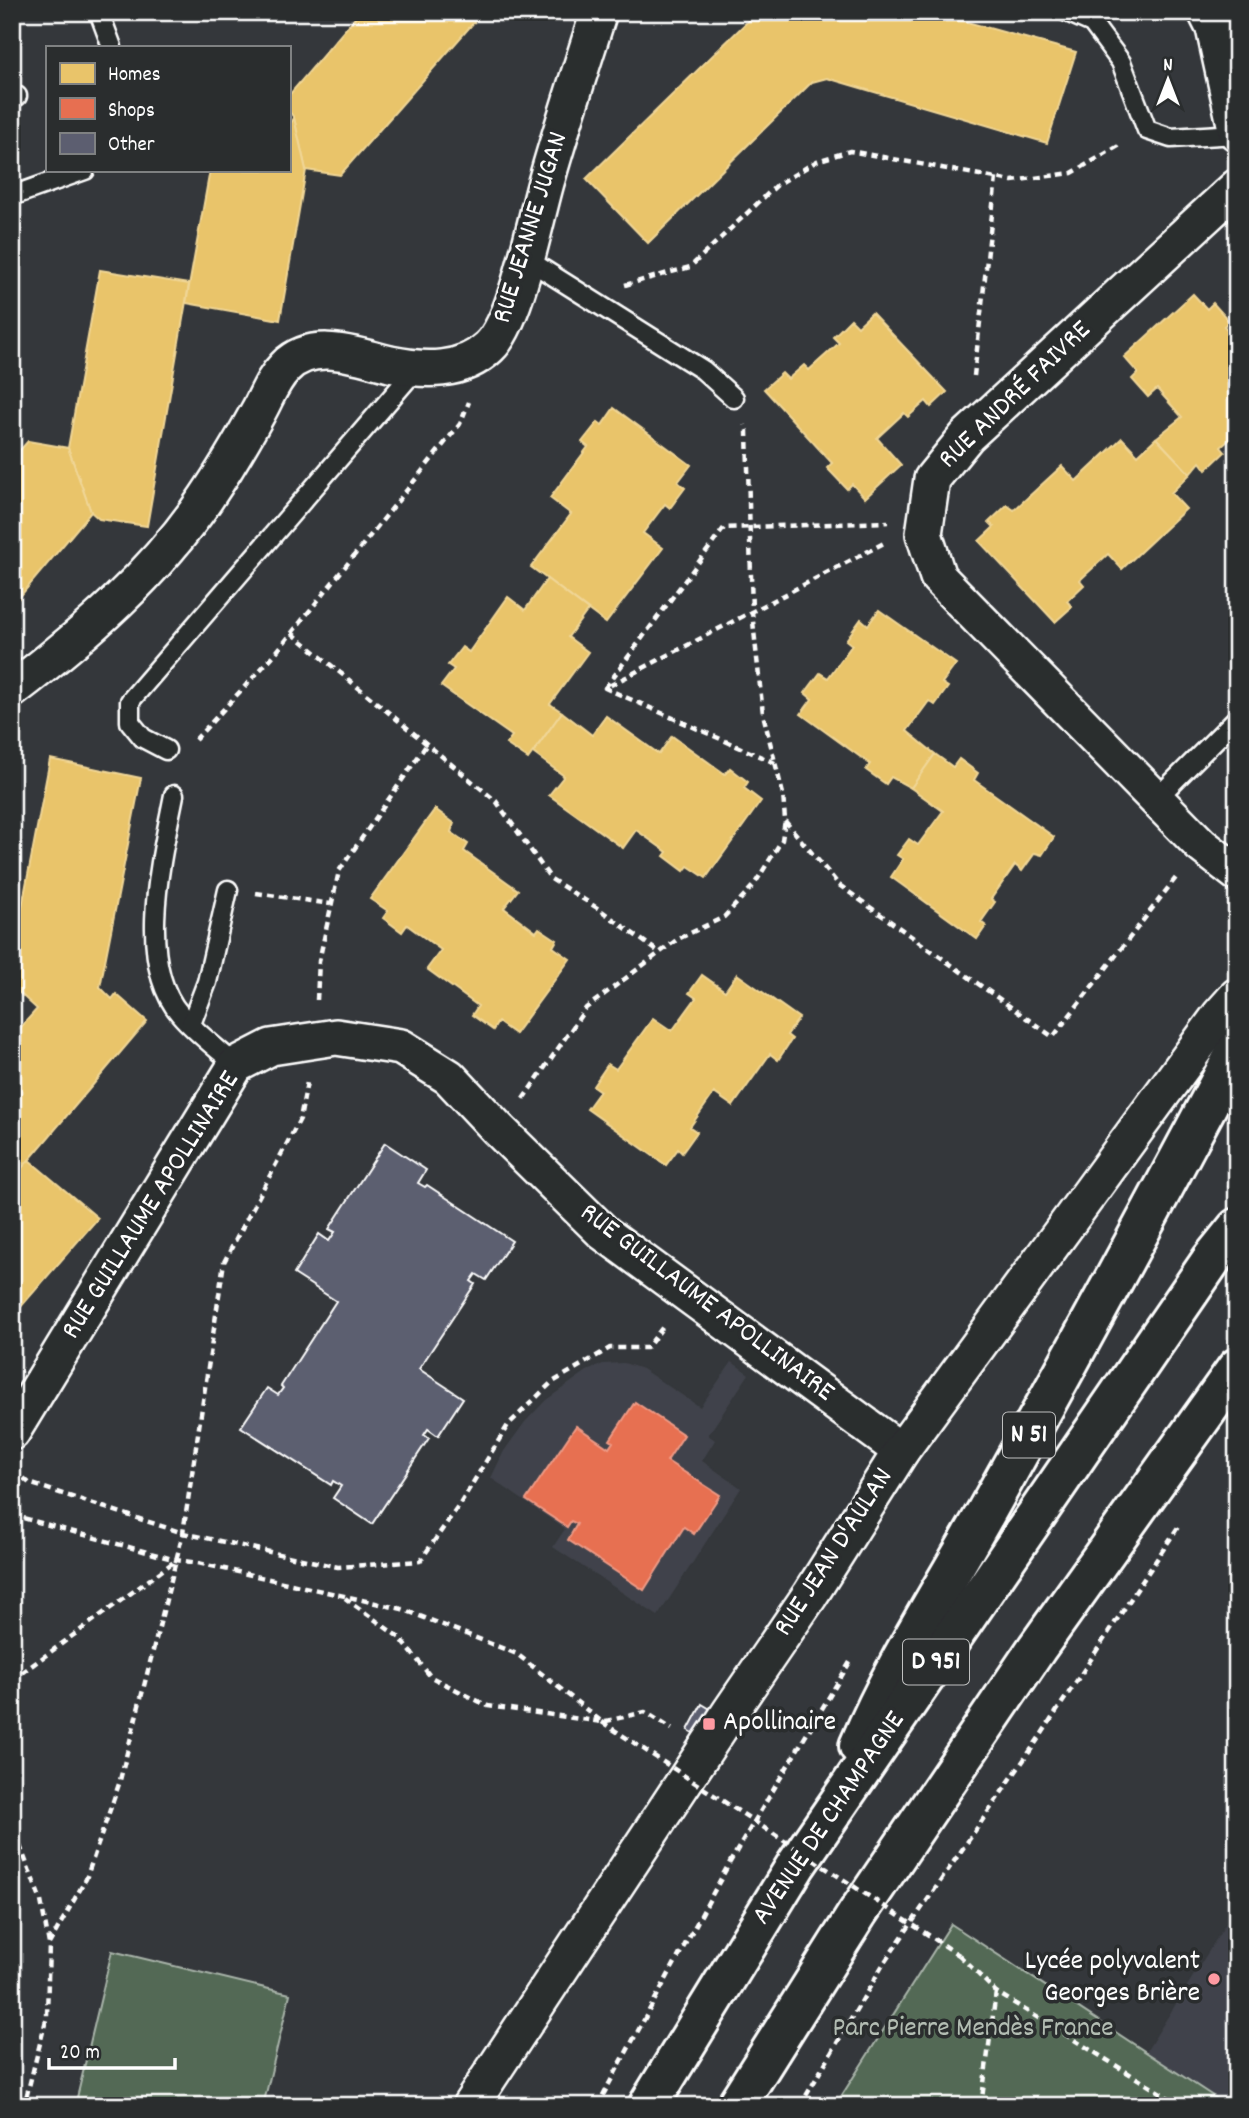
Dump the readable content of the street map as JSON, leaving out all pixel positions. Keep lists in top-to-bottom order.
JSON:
{
  "streets": {
    "main road": ["N 51", "D 951", "AVENUE DE CHAMPAGNE"],
    "street": [
      "RUE JEANNE JUGAN",
      "RUE ANDRÉ FAIVRE",
      "RUE GUILLAUME APOLLINAIRE",
      "RUE JEAN D'AULAN"
    ]
  },
  "crossings": [
    ["RUE GUILLAUME APOLLINAIRE", "RUE JEAN D'AULAN"],
    ["N 51", "AVENUE DE CHAMPAGNE"]
  ],
  "parks": ["Parc Pierre Mendès France"],
  "places": {
    "transit": ["Apollinaire"],
    "other": ["Lycée polyvalent Georges Brière"]
  },
  "legend": ["Homes", "Shops", "Other"],
  "scale_bar": "20 m",
  "north": "top"
}
